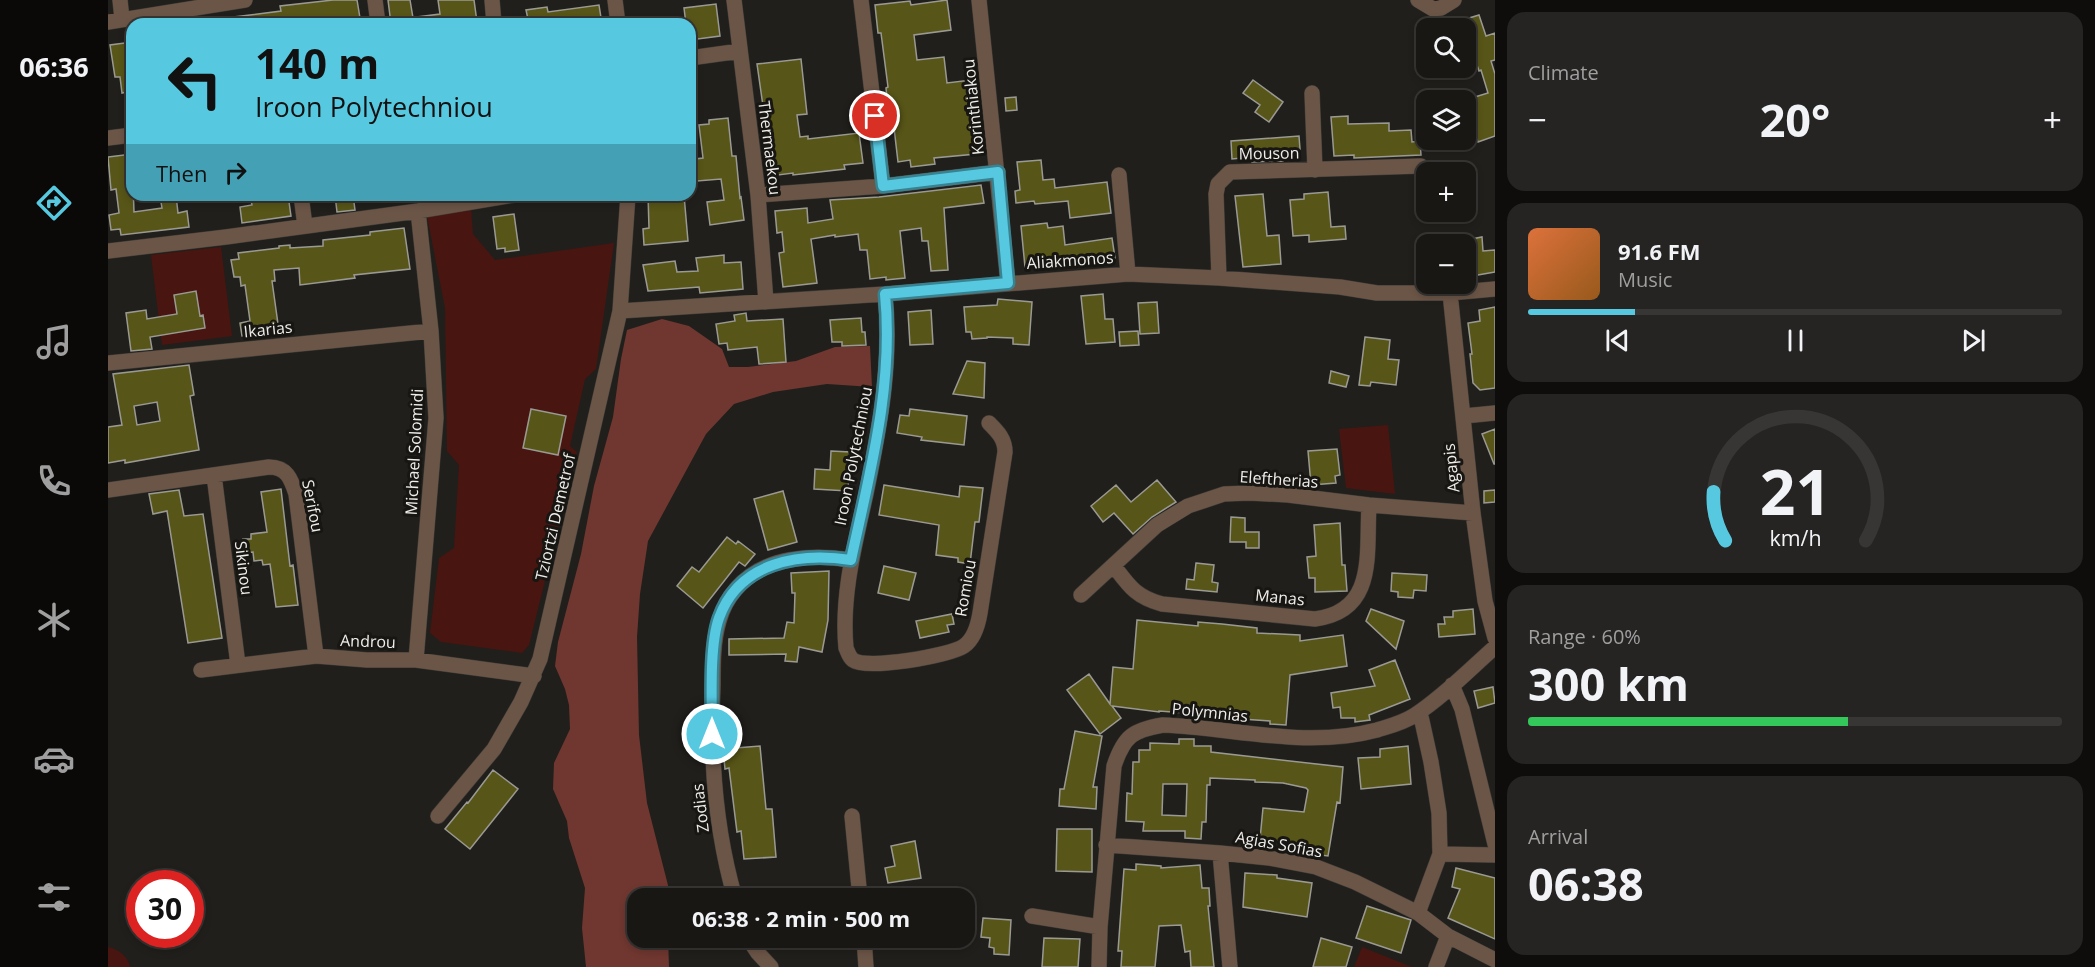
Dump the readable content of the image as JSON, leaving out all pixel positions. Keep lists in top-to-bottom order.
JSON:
{
  "streets": {
    "street": [
      "Korinthiakou",
      "Thermaekou",
      "Mouson",
      "Aliakmonos",
      "Ikarias",
      "Michael Solomidi",
      "Iroon Polytechniou",
      "Agapis",
      "Eleftherias",
      "Serifou",
      "Tziortzi Demetrof",
      "Sikinou",
      "Romiou",
      "Manas",
      "Androu",
      "Polymnias",
      "Zodias",
      "Agias Sofias"
    ]
  },
  "crossings": [
    ["Korinthiakou", "Aliakmonos"],
    ["Thermaekou", "Aliakmonos"],
    ["Mouson", "Aliakmonos"],
    ["Aliakmonos", "Iroon Polytechniou"],
    ["Aliakmonos", "Tziortzi Demetrof"],
    ["Ikarias", "Michael Solomidi"],
    ["Michael Solomidi", "Androu"],
    ["Iroon Polytechniou", "Romiou"],
    ["Iroon Polytechniou", "Zodias"],
    ["Agapis", "Eleftherias"],
    ["Eleftherias", "Manas"],
    ["Serifou", "Sikinou"],
    ["Serifou", "Androu"],
    ["Tziortzi Demetrof", "Androu"],
    ["Sikinou", "Androu"],
    ["Polymnias", "Agias Sofias"]
  ],
  "page": {
    "tabs": "06:36",
    "tile": [
      "Climate",
      ["Range · 60%", "300 km"],
      ["Arrival", "06:38"]
    ],
    "map_buttons": ["+", "−"],
    "turn": ["140 m", "Iroon Polytechniou"],
    "heat": ["−", "20°", "+"],
    "then": "Then",
    "song": ["91.6 FM", "Music"],
    "limit": "30",
    "trip": "06:38 · 2 min · 500 m",
    "gauge": ["21", "km/h"]
  }
}
